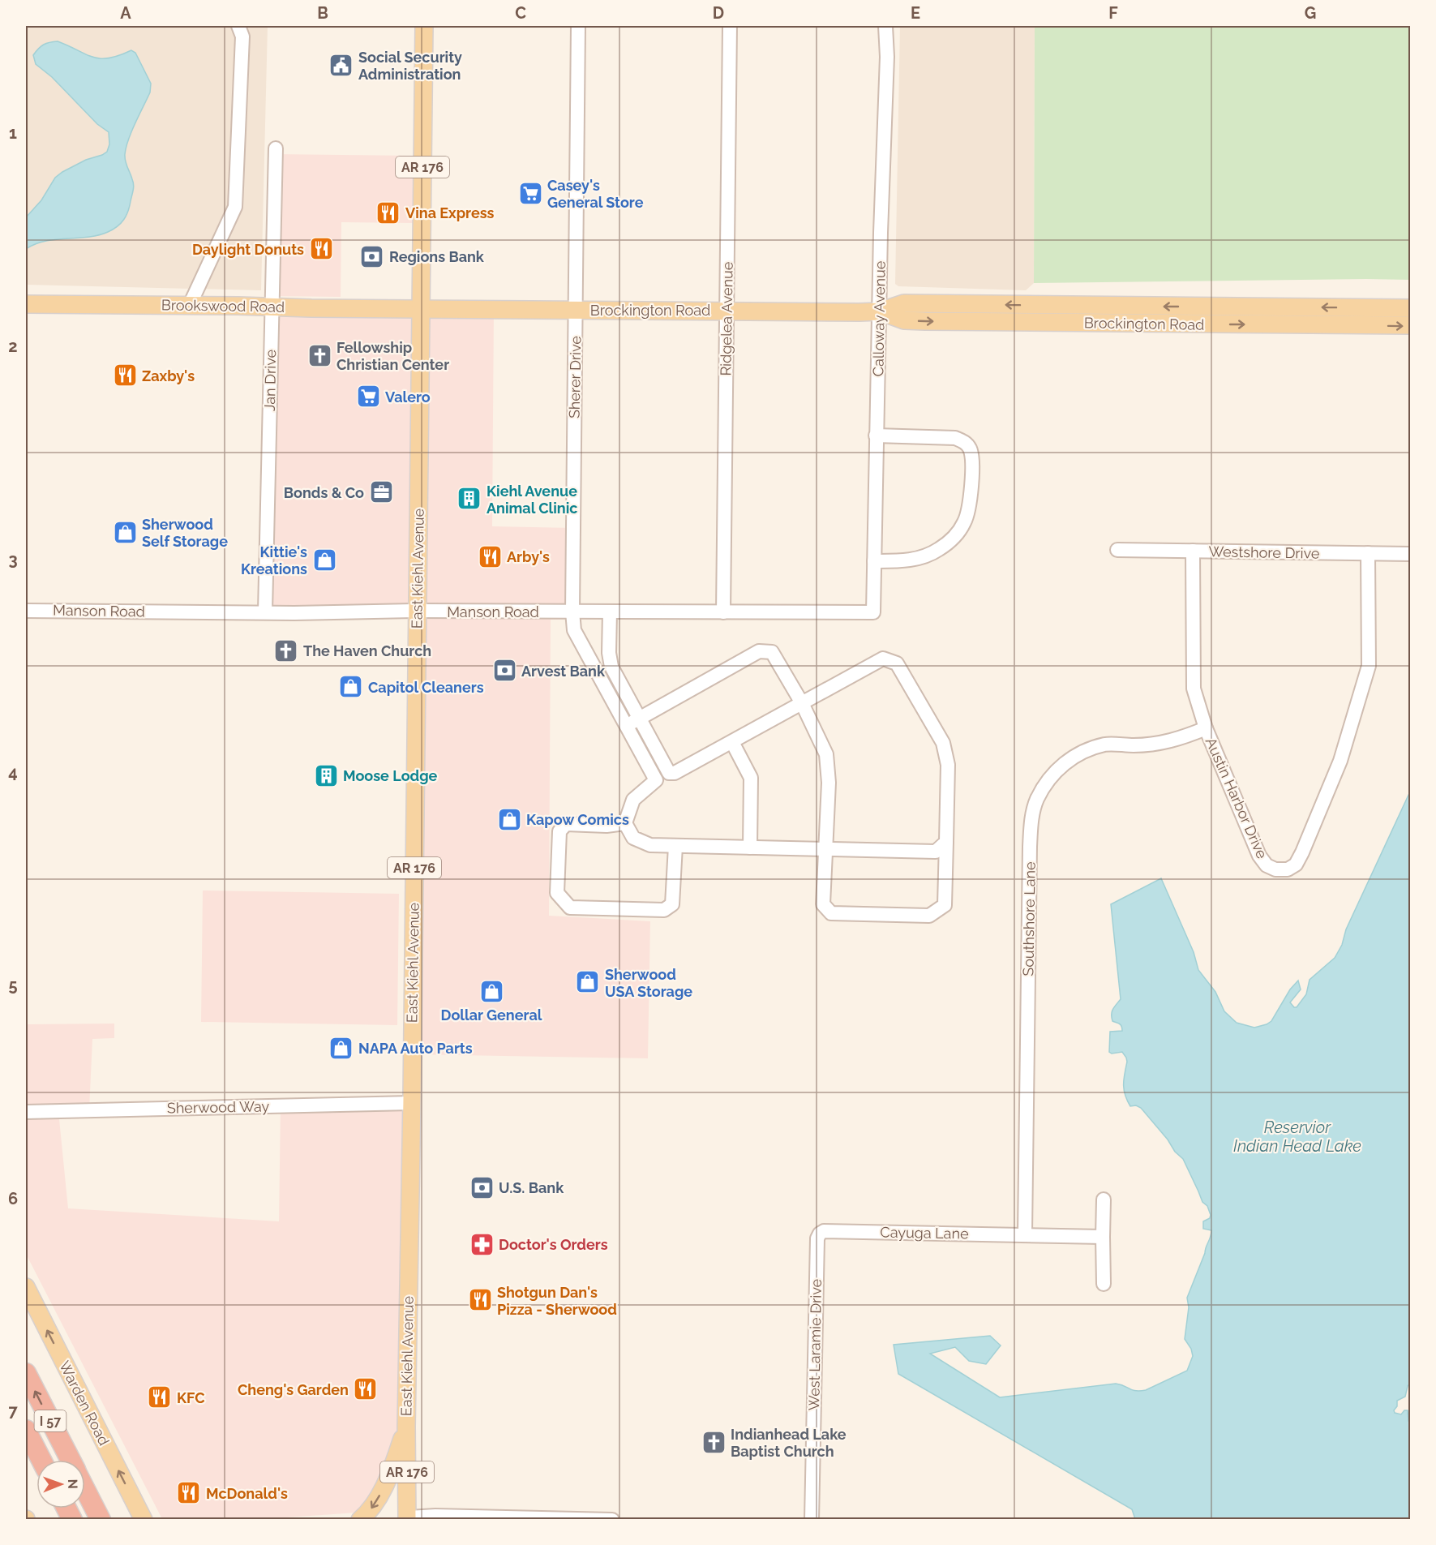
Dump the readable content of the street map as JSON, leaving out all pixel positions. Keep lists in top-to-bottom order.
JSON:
{
  "streets": {
    "highway": ["I 57"],
    "main road": [
      "AR 176",
      "Brookswood Road",
      "Brockington Road",
      "East Kiehl Avenue",
      "Warden Road"
    ],
    "street": [
      "Ridgelea Avenue",
      "Calloway Avenue",
      "Sherer Drive",
      "Jan Drive",
      "Westshore Drive",
      "Manson Road",
      "Austin Harbor Drive",
      "Southshore Lane",
      "Sherwood Way",
      "Cayuga Lane",
      "West Laramie Drive"
    ]
  },
  "crossings": [
    ["Brookswood Road", "Brockington Road"],
    ["Brookswood Road", "Jan Drive"],
    ["Brookswood Road", "East Kiehl Avenue"],
    ["Brockington Road", "Ridgelea Avenue"],
    ["Brockington Road", "Calloway Avenue"],
    ["Brockington Road", "Sherer Drive"],
    ["Brockington Road", "East Kiehl Avenue"],
    ["Ridgelea Avenue", "Manson Road"],
    ["Calloway Avenue", "Manson Road"],
    ["Sherer Drive", "Manson Road"],
    ["Jan Drive", "Manson Road"],
    ["Westshore Drive", "Austin Harbor Drive"],
    ["East Kiehl Avenue", "Manson Road"],
    ["East Kiehl Avenue", "Sherwood Way"],
    ["Austin Harbor Drive", "Southshore Lane"],
    ["Southshore Lane", "Cayuga Lane"],
    ["Cayuga Lane", "West Laramie Drive"]
  ],
  "one_way": ["Warden Road"],
  "water": ["Reservior Indian Head Lake"],
  "places": {
    "public building": ["Social Security Administration"],
    "supermarket": ["Casey's General Store", "Valero"],
    "restaurant": [
      "Vina Express",
      "Daylight Donuts",
      "Zaxby's",
      "Arby's",
      "Shotgun Dan's Pizza - Sherwood",
      "Cheng's Garden",
      "KFC",
      "McDonald's"
    ],
    "bank": ["Regions Bank", "Arvest Bank", "U.S. Bank"],
    "church": ["Fellowship Christian Center", "The Haven Church", "Indianhead Lake Baptist Church"],
    "office": ["Bonds & Co"],
    "building": ["Kiehl Avenue Animal Clinic", "Moose Lodge"],
    "shop": [
      "Sherwood Self Storage",
      "Kittie's Kreations",
      "Capitol Cleaners",
      "Kapow Comics",
      "Sherwood USA Storage",
      "Dollar General",
      "NAPA Auto Parts"
    ],
    "pharmacy": ["Doctor's Orders"]
  },
  "north": "right",
  "grid": {
    "columns": [
      "A",
      "B",
      "C",
      "D",
      "E",
      "F",
      "G"
    ],
    "rows": [
      "1",
      "2",
      "3",
      "4",
      "5",
      "6",
      "7"
    ]
  }
}
